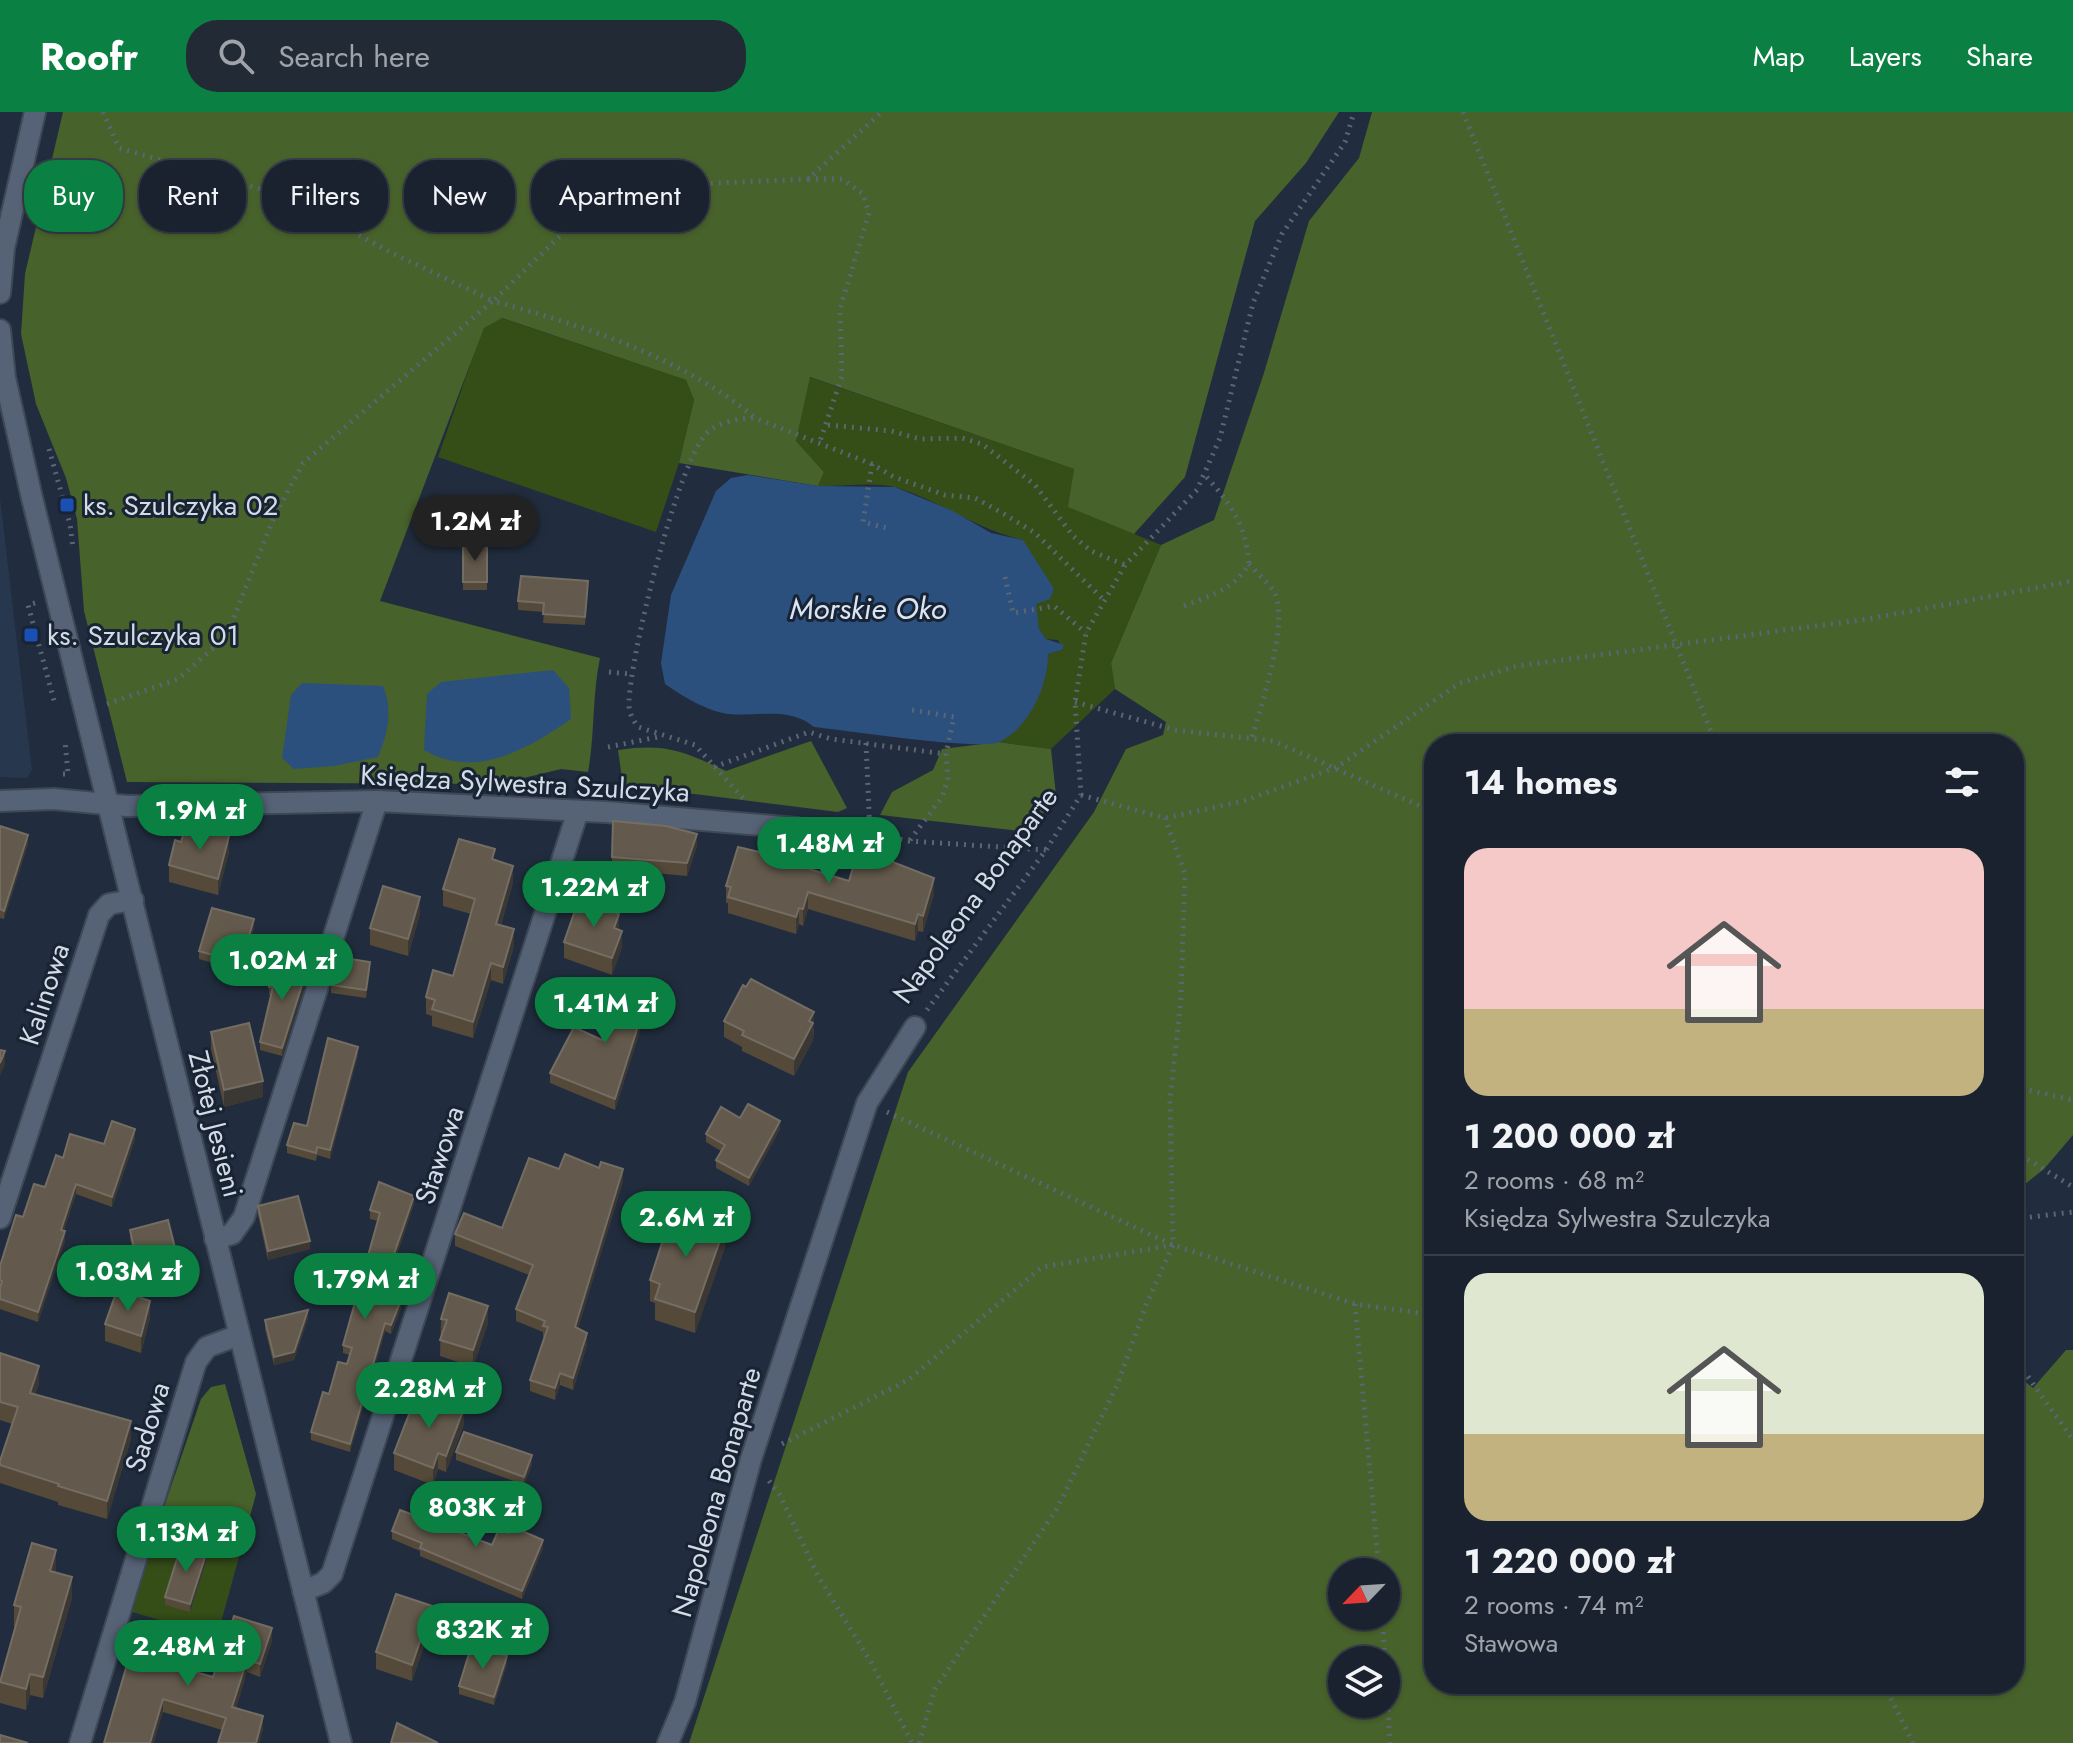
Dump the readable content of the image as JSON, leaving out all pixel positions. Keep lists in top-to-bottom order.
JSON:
{
  "streets": {
    "street": [
      "Księdza Sylwestra Szulczyka",
      "Napoleona Bonaparte",
      "Kalinowa",
      "Złotej Jesieni",
      "Stawowa",
      "Sadowa"
    ]
  },
  "crossings": [
    ["Księdza Sylwestra Szulczyka", "Złotej Jesieni"],
    ["Księdza Sylwestra Szulczyka", "Stawowa"],
    ["Kalinowa", "Złotej Jesieni"],
    ["Złotej Jesieni", "Stawowa"],
    ["Złotej Jesieni", "Sadowa"]
  ],
  "water": ["Morskie Oko"],
  "places": {
    "transit": ["ks. Szulczyka 02", "ks. Szulczyka 01"]
  },
  "north": "bottom left",
  "page": {
    "header": "Roofr",
    "search": "Search here",
    "nav": ["Map", "Layers", "Share"],
    "chip": [
      "Buy",
      "Rent",
      "Filters",
      "New",
      "Apartment"
    ],
    "price": [
      "1.2M zł",
      "1.9M zł",
      "1.48M zł",
      "1.22M zł",
      "1.02M zł",
      "1.41M zł",
      "2.6M zł",
      "1.03M zł",
      "1.79M zł",
      "2.28M zł",
      "803K zł",
      "1.13M zł",
      "832K zł",
      "2.48M zł"
    ],
    "heading": "14 homes",
    "list": [
      {
        "name": "1 200 000 zł",
        "note": "2 rooms · 68 m² · Księdza Sylwestra Szulczyka"
      },
      {
        "name": "1 220 000 zł",
        "note": "2 rooms · 74 m² · Stawowa"
      }
    ]
  }
}
